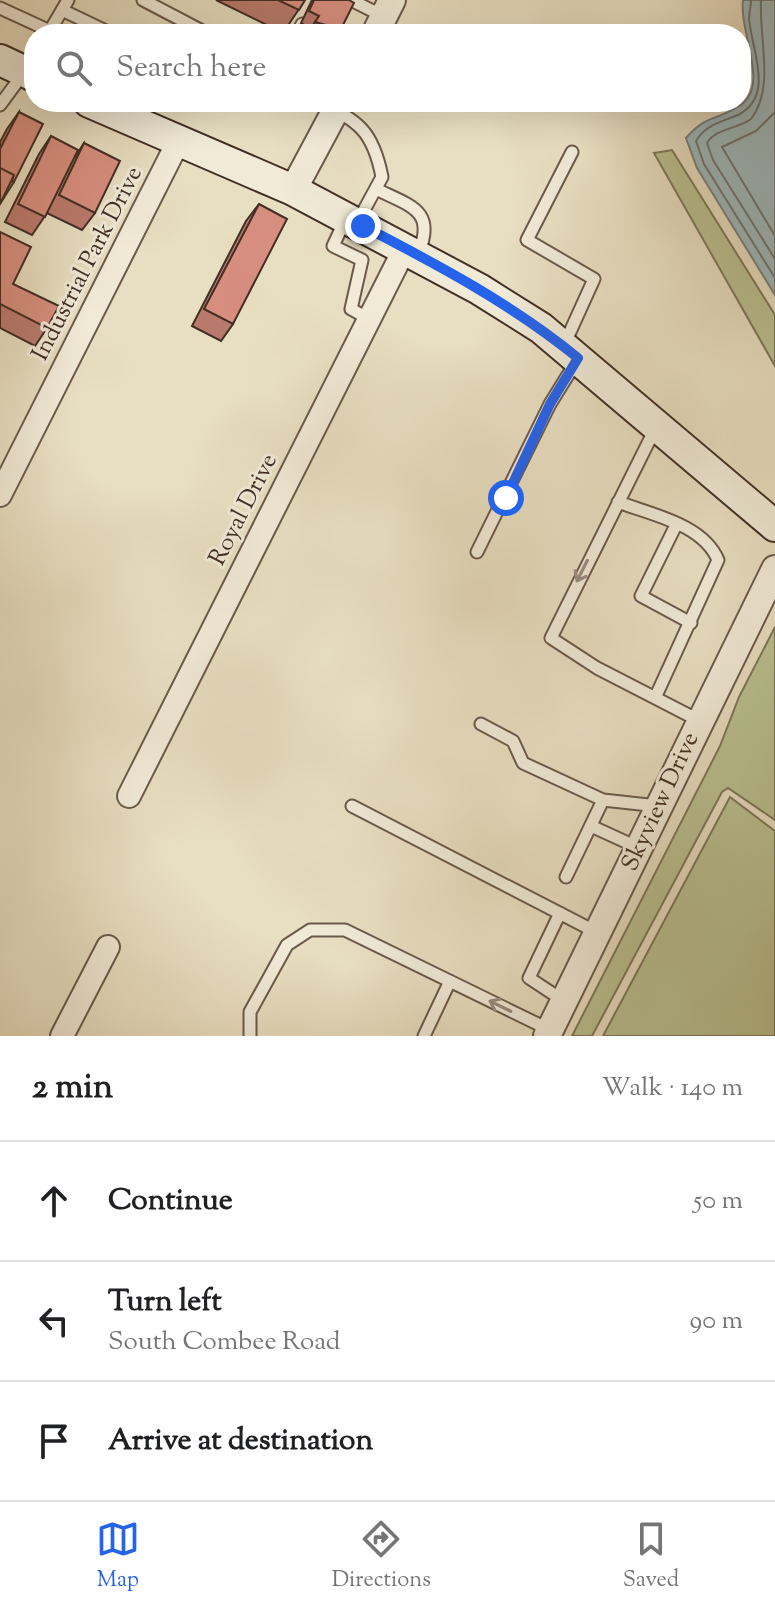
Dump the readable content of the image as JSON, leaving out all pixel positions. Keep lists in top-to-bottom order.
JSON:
{
  "streets": {
    "street": ["Industrial Park Drive", "Royal Drive", "Skyview Drive"]
  },
  "page": {
    "search": "Search here",
    "heading": ["2 min", "Walk · 140 m"],
    "list": [
      ["Continue", "50 m"],
      ["Turn left", "South Combee Road", "90 m"],
      "Arrive at destination"
    ],
    "nav": ["Map", "Directions", "Saved"]
  }
}
